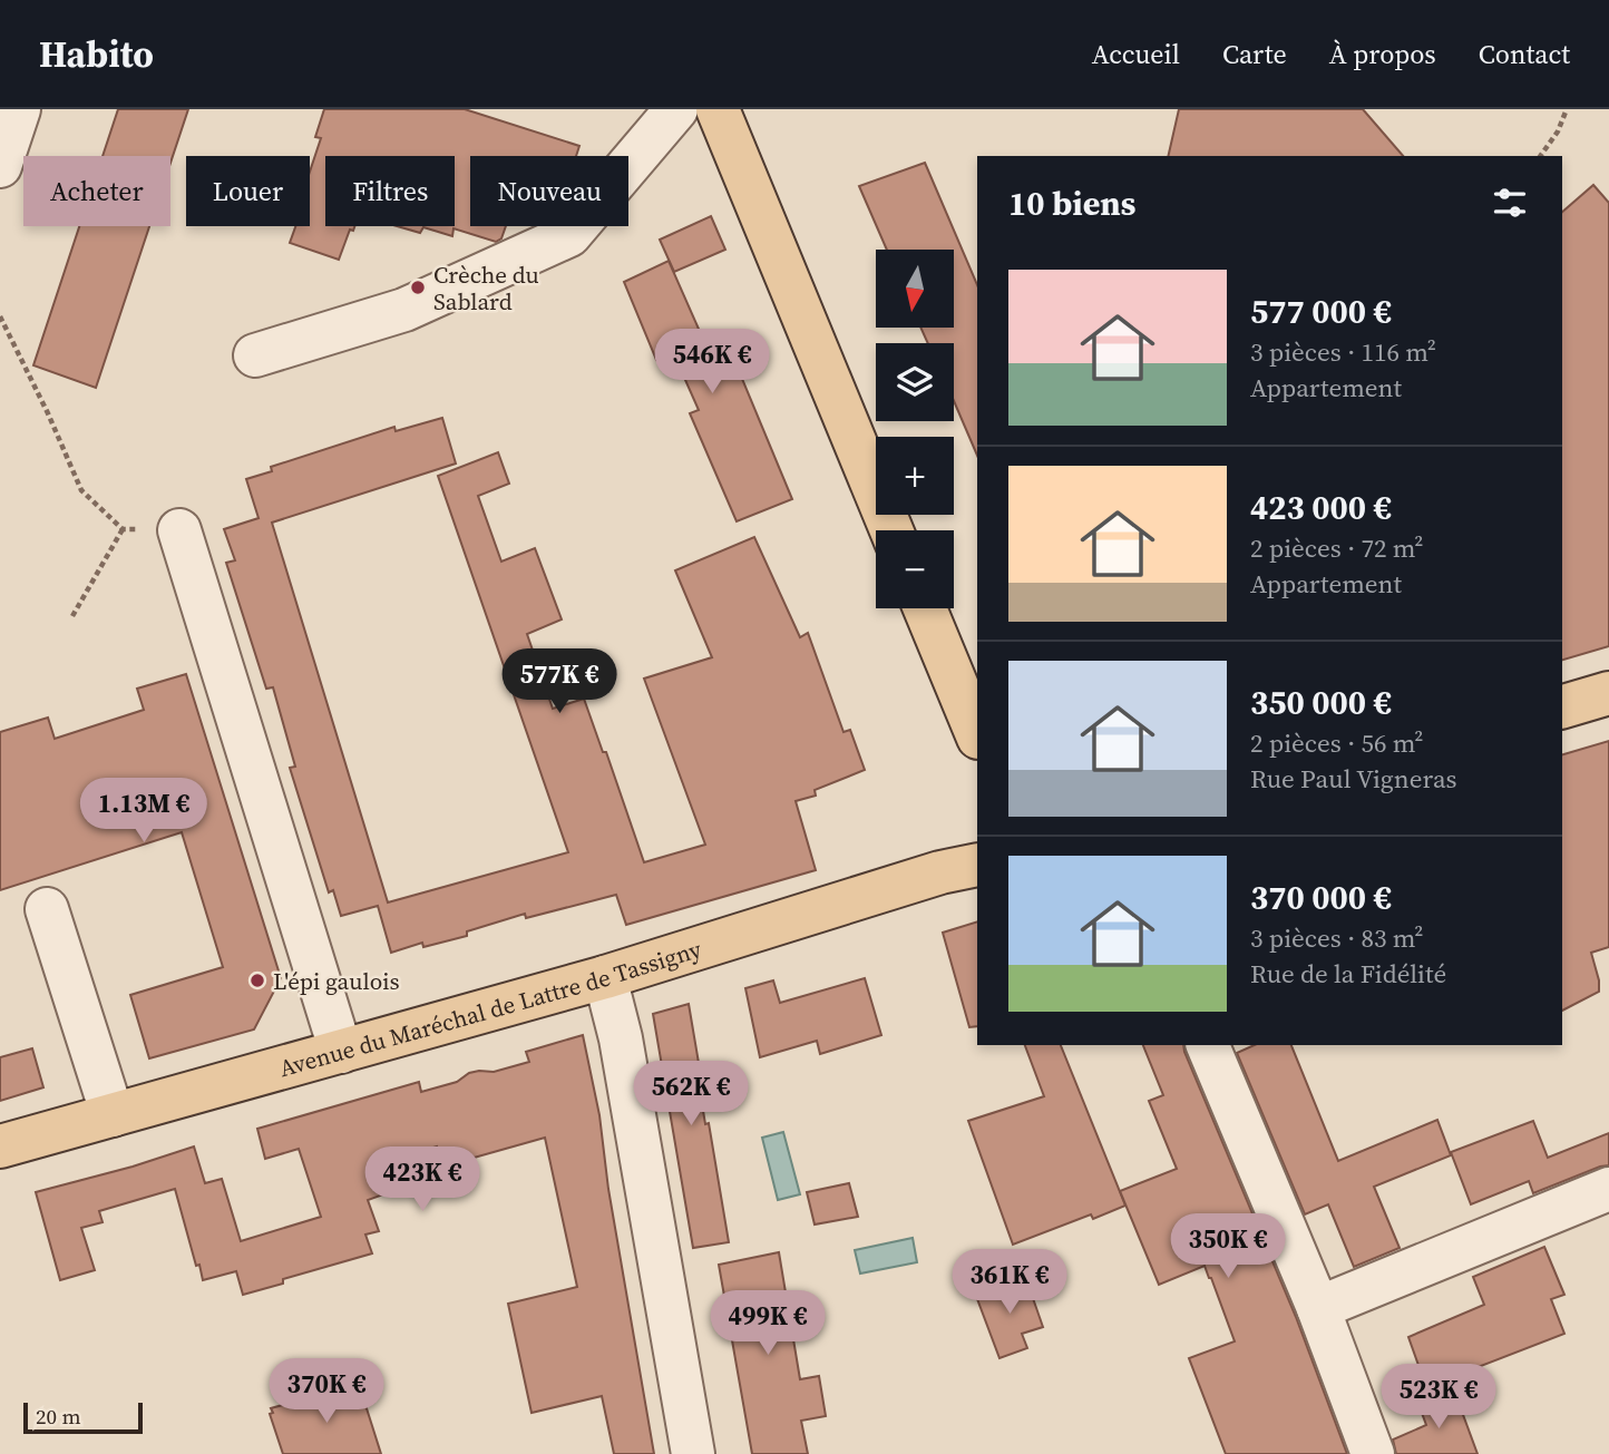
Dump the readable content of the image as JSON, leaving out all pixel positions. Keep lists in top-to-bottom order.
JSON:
{
  "streets": {
    "main road": ["Avenue du Maréchal de Lattre de Tassigny"]
  },
  "places": ["Crèche du Sablard", "L'épi gaulois"],
  "scale_bar": "20 m",
  "north": "bottom",
  "page": {
    "header": "Habito",
    "nav": [
      "Accueil",
      "Carte",
      "À propos",
      "Contact"
    ],
    "chip": [
      "Acheter",
      "Louer",
      "Filtres",
      "Nouveau"
    ],
    "heading": "10 biens",
    "map_buttons": ["+", "−"],
    "list": [
      {
        "name": "577 000 €",
        "note": "3 pièces · 116 m² · Appartement"
      },
      {
        "name": "423 000 €",
        "note": "2 pièces · 72 m² · Appartement"
      },
      {
        "name": "350 000 €",
        "note": "2 pièces · 56 m² · Rue Paul Vigneras"
      },
      {
        "name": "370 000 €",
        "note": "3 pièces · 83 m² · Rue de la Fidélité"
      }
    ],
    "price": [
      "546K €",
      "577K €",
      "1.13M €",
      "562K €",
      "423K €",
      "350K €",
      "361K €",
      "499K €",
      "370K €",
      "523K €"
    ],
    "scale": "20 m"
  }
}
